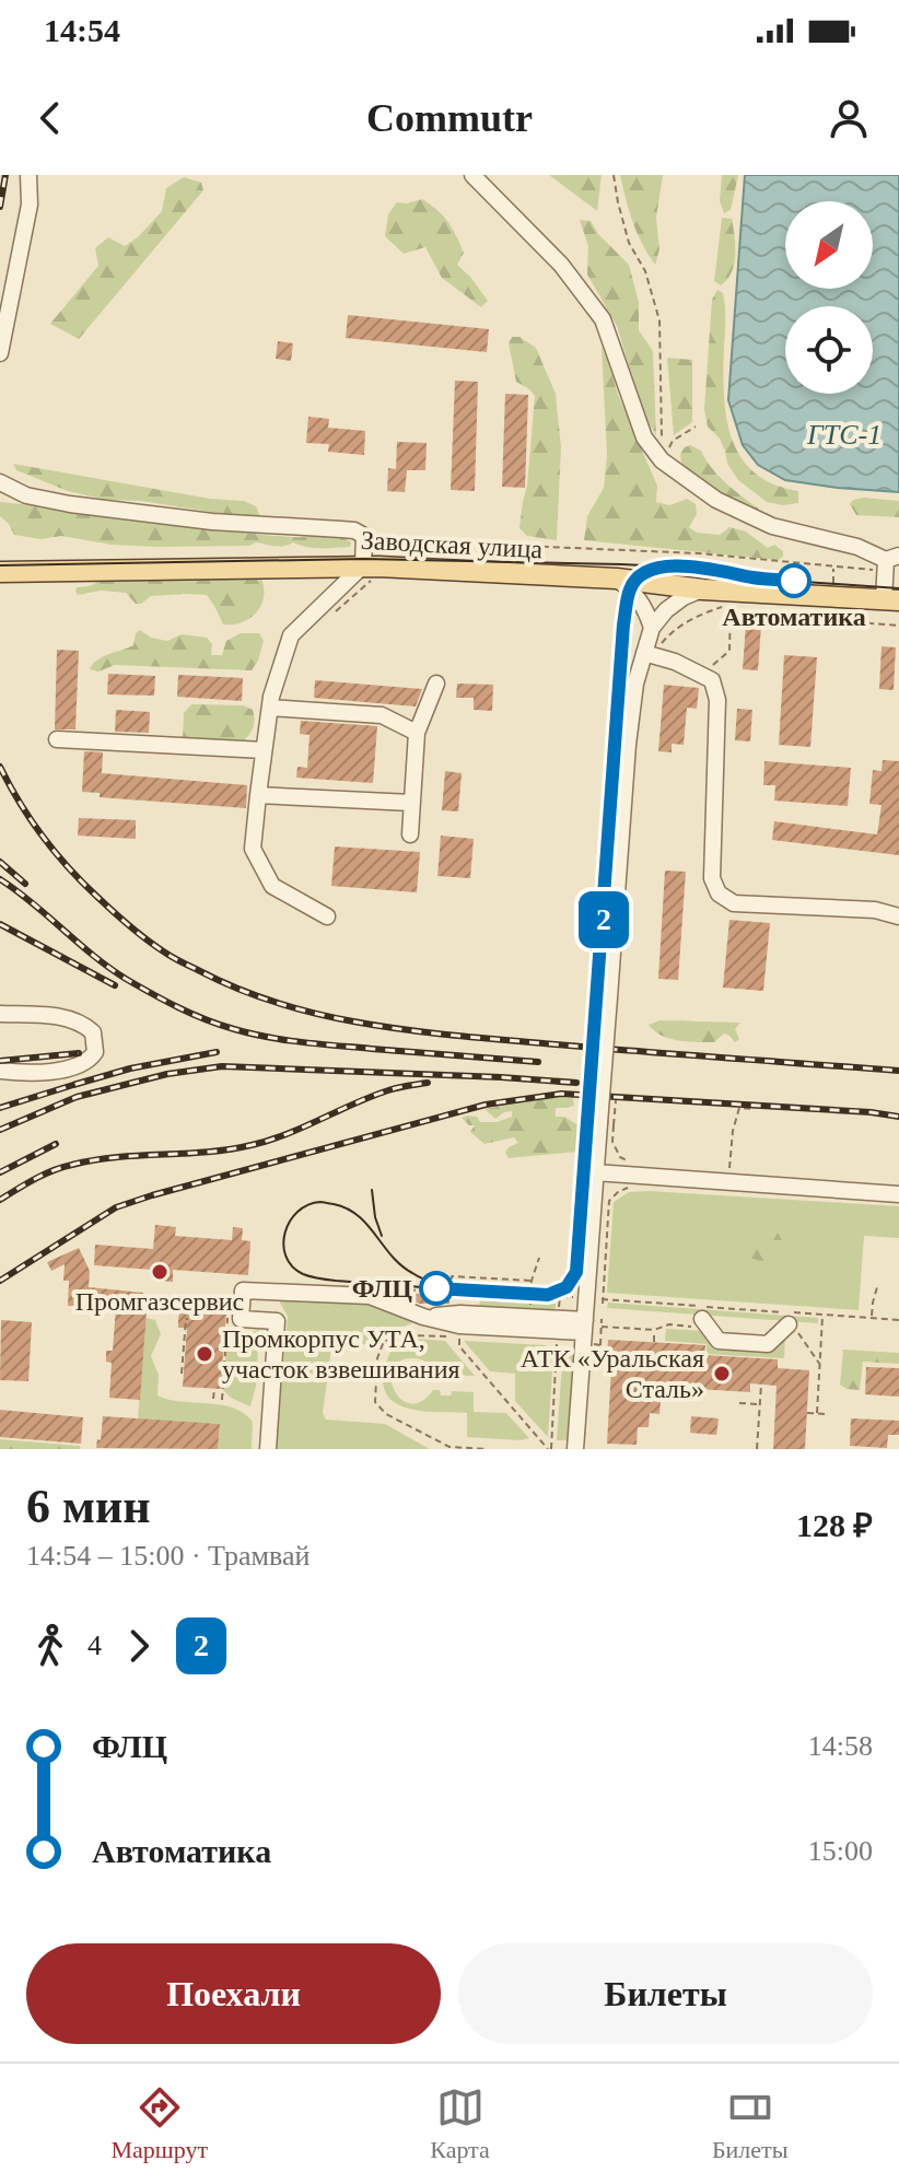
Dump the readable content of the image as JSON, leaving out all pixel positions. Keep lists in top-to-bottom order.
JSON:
{
  "streets": {
    "main road": ["Заводская улица"]
  },
  "water": ["ГТС-1"],
  "places": [
    "Автоматика",
    "Промгазсервис",
    "ФЛЦ",
    "Промкорпус УТА, участок взвешивания",
    "АТК «Уральская Сталь»"
  ],
  "lines": ["tram line 2"],
  "north": "bottom left",
  "page": {
    "status": "14:54",
    "header": "Commutr",
    "on_map": "2",
    "heading": ["6 мин", "14:54 – 15:00 · Трамвай", "128 ₽"],
    "legs": ["4", "2"],
    "list": [
      {
        "name": "ФЛЦ",
        "value": "14:58"
      },
      {
        "name": "Автоматика",
        "value": "15:00"
      }
    ],
    "buttons": ["Поехали", "Билеты"],
    "tabs": ["Маршрут", "Карта", "Билеты"]
  }
}
